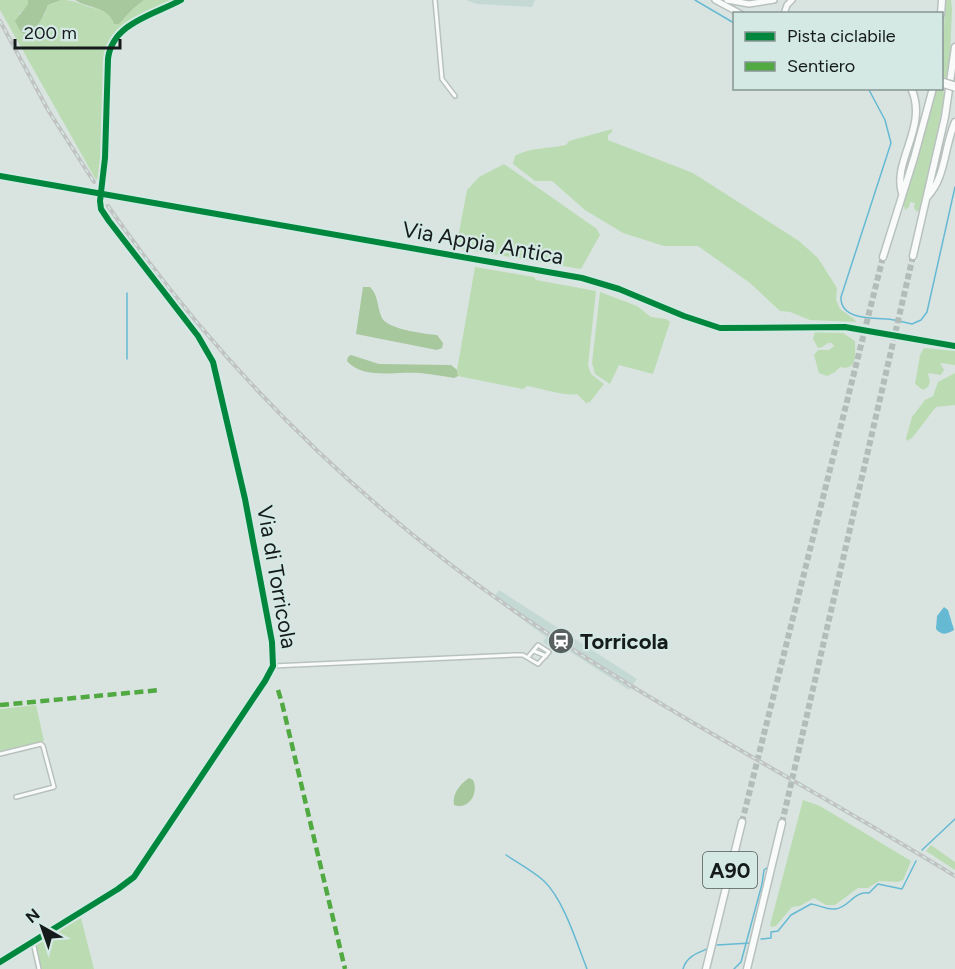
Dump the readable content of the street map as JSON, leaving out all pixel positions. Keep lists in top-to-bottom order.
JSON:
{
  "streets": {
    "highway": ["A90"],
    "street": ["Via Appia Antica", "Via di Torricola"]
  },
  "crossings": [
    ["Via Appia Antica", "Via di Torricola"]
  ],
  "places": {
    "station": ["Torricola"]
  },
  "legend": ["Pista ciclabile", "Sentiero"],
  "scale_bar": "200 m",
  "north": "top left"
}
